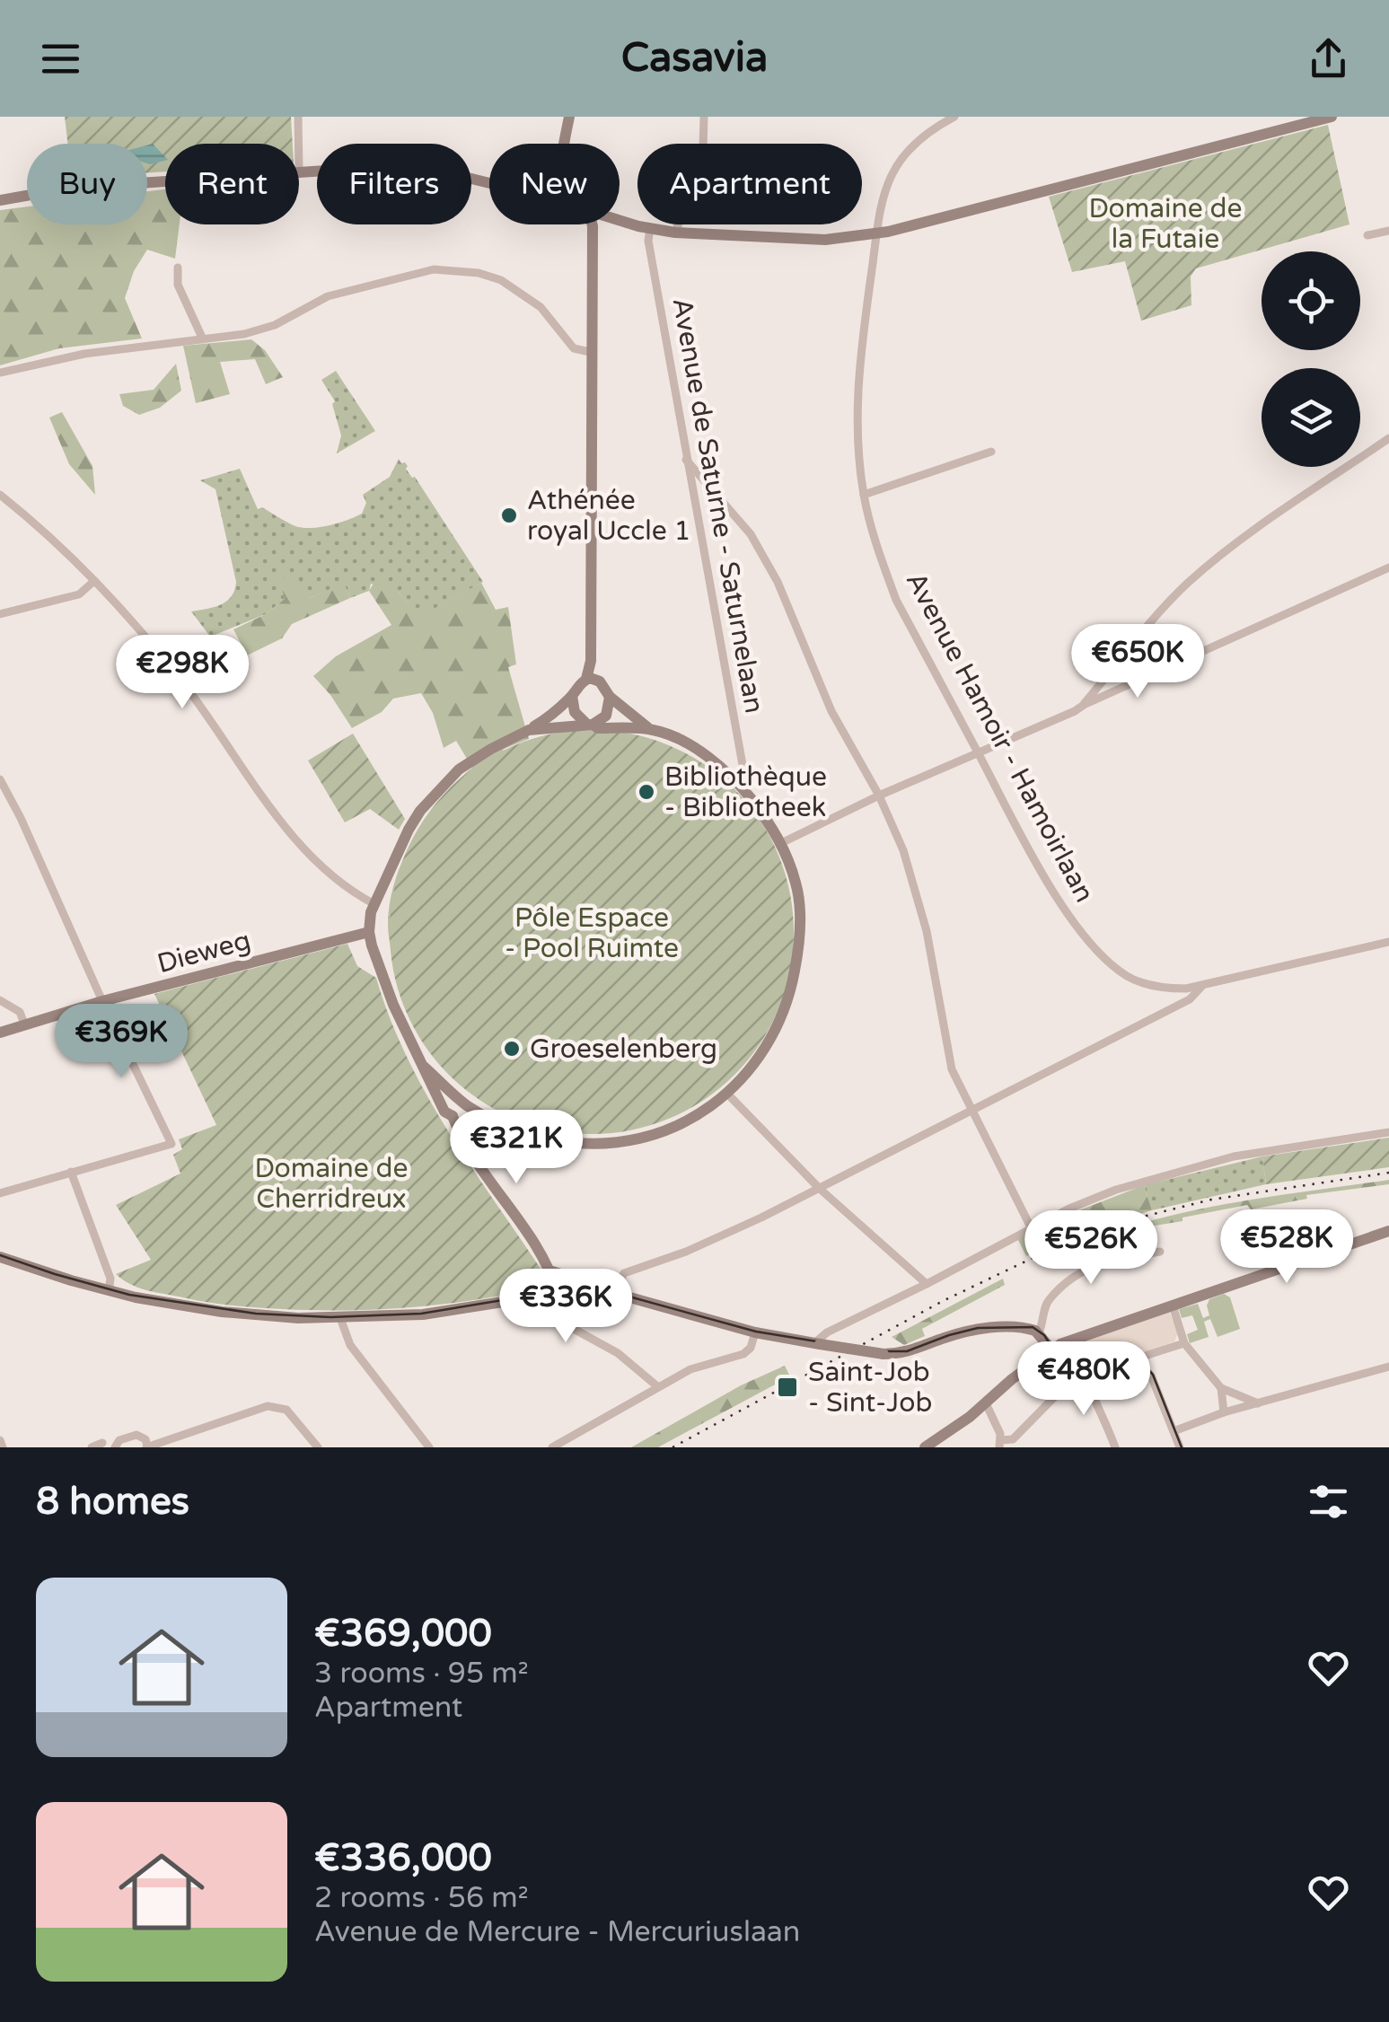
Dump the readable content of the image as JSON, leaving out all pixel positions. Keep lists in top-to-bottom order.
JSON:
{
  "streets": {
    "street": ["Avenue de Saturne - Saturnelaan", "Avenue Hamoir - Hamoirlaan", "Dieweg"]
  },
  "parks": ["Domaine de la Futaie", "Pôle Espace - Pool Ruimte", "Domaine de Cherridreux"],
  "places": {
    "other": ["Athénée royal Uccle 1", "Bibliothèque - Bibliotheek", "Groeselenberg"],
    "transit": ["Saint-Job - Sint-Job"]
  },
  "page": {
    "header": "Casavia",
    "chip": [
      "Buy",
      "Rent",
      "Filters",
      "New",
      "Apartment"
    ],
    "price": [
      "€650K",
      "€298K",
      "€369K",
      "€321K",
      "€528K",
      "€526K",
      "€336K",
      "€480K"
    ],
    "heading": "8 homes",
    "list": [
      {
        "name": "€369,000",
        "note": "3 rooms · 95 m² · Apartment"
      },
      {
        "name": "€336,000",
        "note": "2 rooms · 56 m² · Avenue de Mercure - Mercuriuslaan"
      }
    ]
  }
}
